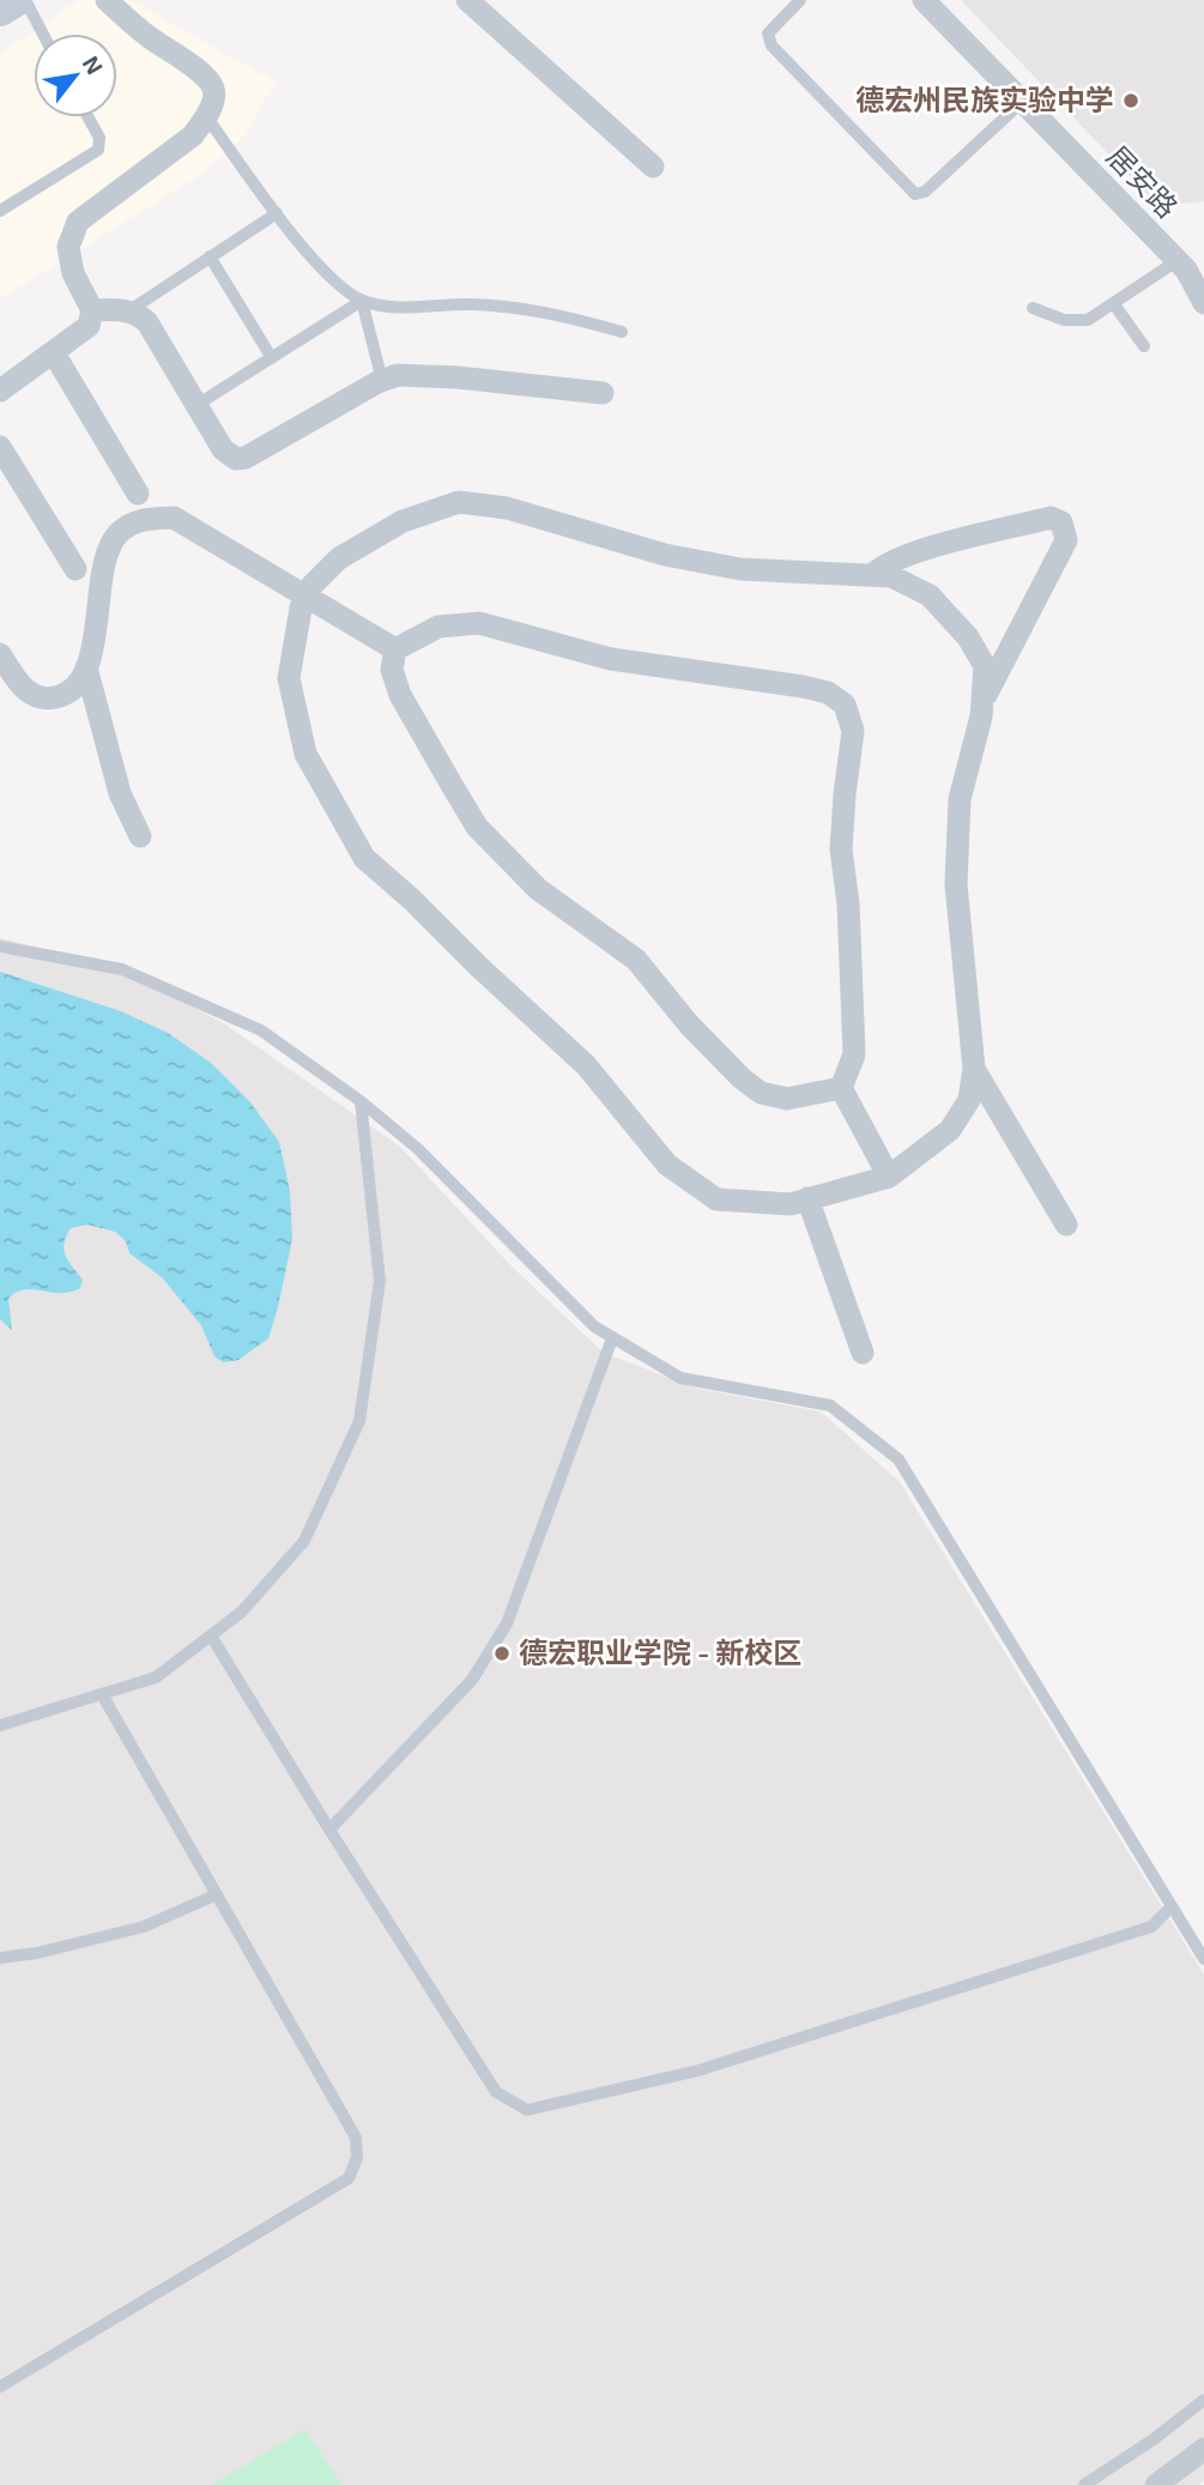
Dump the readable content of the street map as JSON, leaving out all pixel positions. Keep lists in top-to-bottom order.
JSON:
{
  "streets": {
    "street": ["居安路"]
  },
  "places": ["德宏州民族实验中学", "德宏职业学院 - 新校区"],
  "north": "top right"
}
